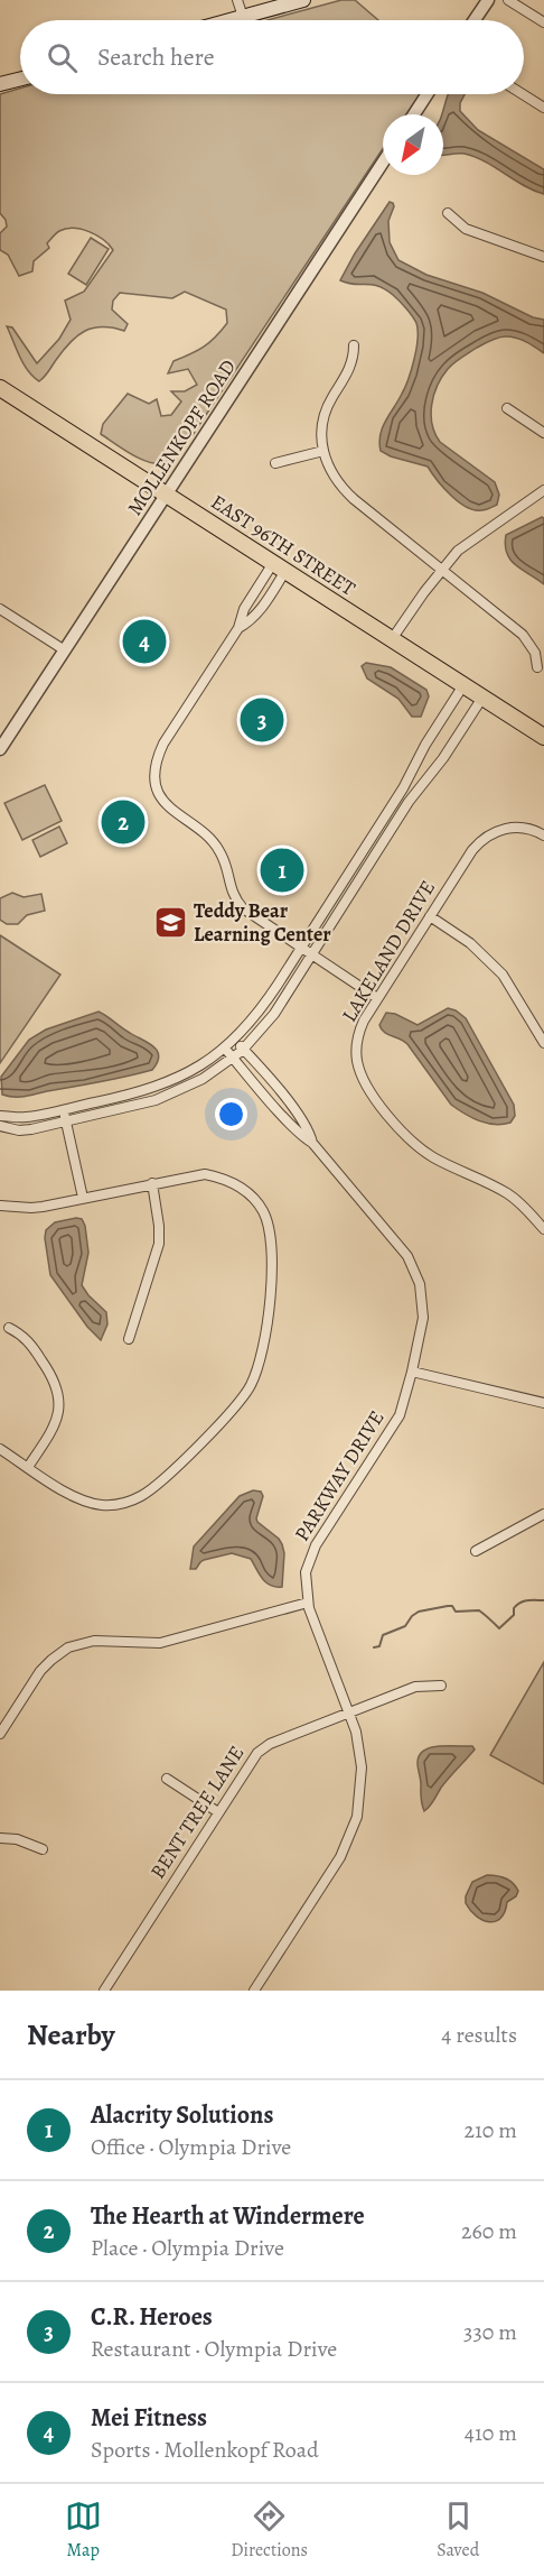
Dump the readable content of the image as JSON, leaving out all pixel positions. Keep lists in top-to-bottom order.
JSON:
{
  "streets": {
    "main road": ["EAST 96TH STREET"],
    "street": [
      "MOLLENKOPF ROAD",
      "LAKELAND DRIVE",
      "PARKWAY DRIVE",
      "BENT TREE LANE"
    ]
  },
  "crossings": [
    ["MOLLENKOPF ROAD", "EAST 96TH STREET"],
    ["PARKWAY DRIVE", "BENT TREE LANE"]
  ],
  "places": {
    "school or university": ["Teddy Bear Learning Center"]
  },
  "north": "bottom left",
  "page": {
    "search": "Search here",
    "pins": [
      "4",
      "3",
      "2",
      "1"
    ],
    "heading": ["Nearby", "4 results"],
    "list": [
      {
        "mark": "1",
        "name": "Alacrity Solutions",
        "note": "Office · Olympia Drive",
        "value": "210 m"
      },
      {
        "mark": "2",
        "name": "The Hearth at Windermere",
        "note": "Place · Olympia Drive",
        "value": "260 m"
      },
      {
        "mark": "3",
        "name": "C.R. Heroes",
        "note": "Restaurant · Olympia Drive",
        "value": "330 m"
      },
      {
        "mark": "4",
        "name": "Mei Fitness",
        "note": "Sports · Mollenkopf Road",
        "value": "410 m"
      }
    ],
    "nav": ["Map", "Directions", "Saved"]
  }
}
